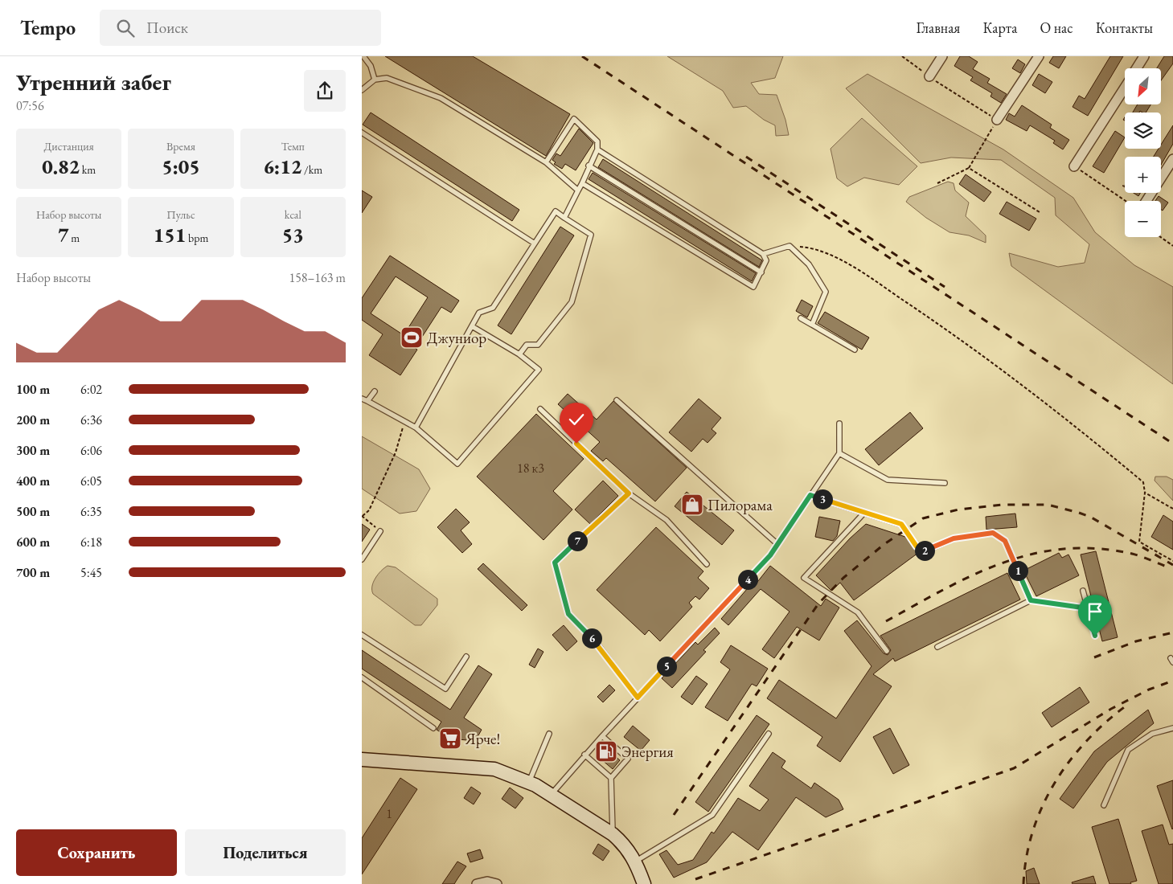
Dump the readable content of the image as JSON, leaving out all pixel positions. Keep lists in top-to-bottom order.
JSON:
{
  "places": {
    "sports": ["Джуниор"],
    "shop": ["Пилорама"],
    "supermarket": ["Ярче!"],
    "fuel station": ["Энергия"]
  },
  "house_numbers": ["18 к3", "1"],
  "north": "bottom left",
  "page": {
    "header": "Tempo",
    "search": "Поиск",
    "nav": [
      "Главная",
      "Карта",
      "О нас",
      "Контакты"
    ],
    "heading": ["Утренний забег", "07:56"],
    "map_buttons": ["+", "−"],
    "stats": [
      ["Дистанция", "0.82 km"],
      ["Время", "5:05"],
      ["Темп", "6:12 /km"],
      ["Набор высоты", "7 m"],
      ["Пульс", "151 bpm"],
      ["kcal", "53"]
    ],
    "chart": ["Набор высоты", "158–163 m"],
    "list": [
      {
        "name": "100 m",
        "note": "6:02"
      },
      {
        "name": "200 m",
        "note": "6:36"
      },
      {
        "name": "300 m",
        "note": "6:06"
      },
      {
        "name": "400 m",
        "note": "6:05"
      },
      {
        "name": "500 m",
        "note": "6:35"
      },
      {
        "name": "600 m",
        "note": "6:18"
      },
      {
        "name": "700 m",
        "note": "5:45"
      }
    ],
    "pins": [
      "3",
      "7",
      "2",
      "1",
      "4",
      "6",
      "5"
    ],
    "buttons": ["Сохранить", "Поделиться"]
  }
}
